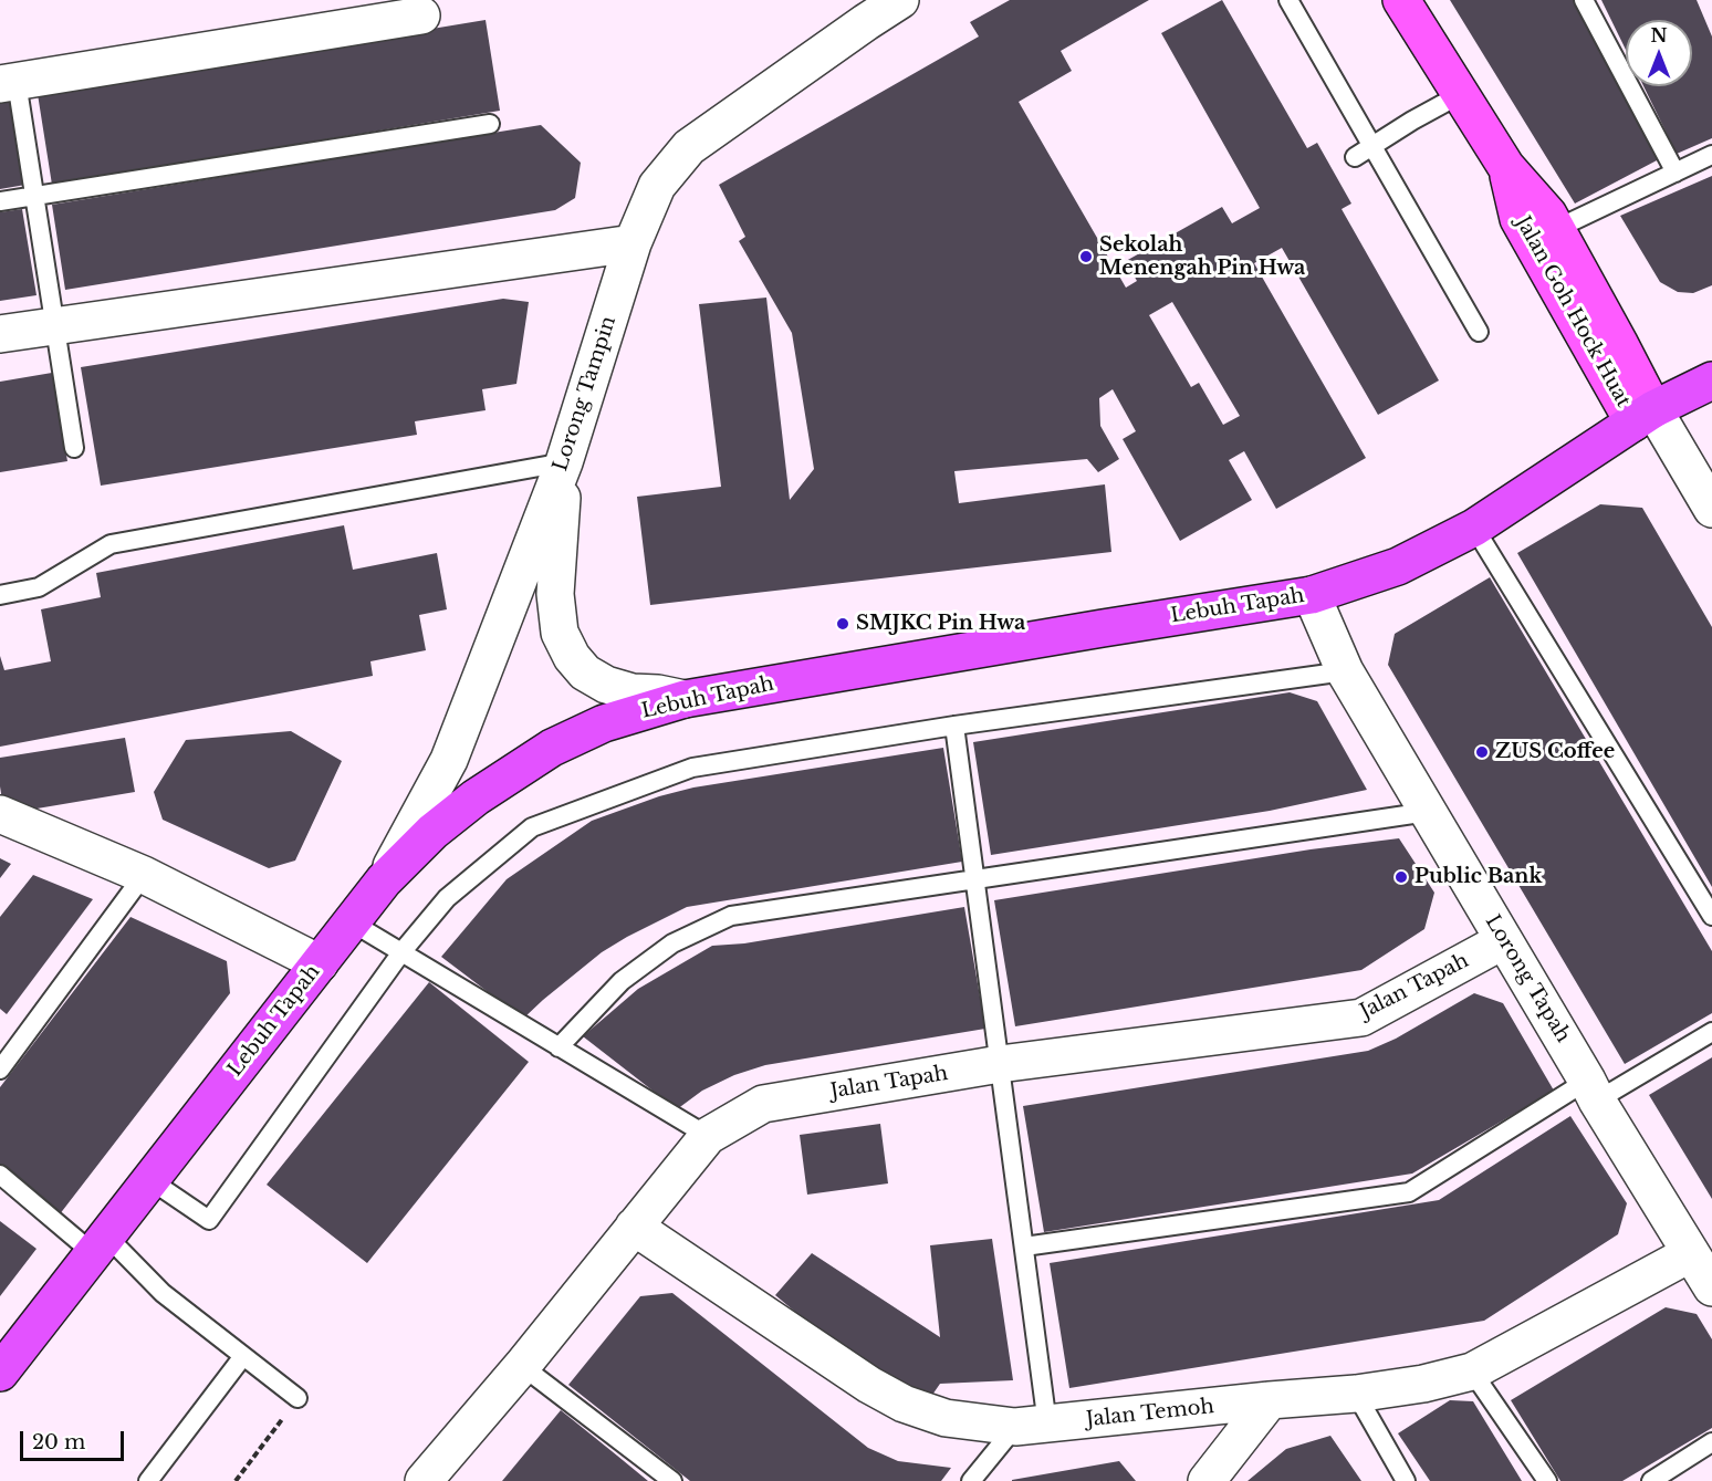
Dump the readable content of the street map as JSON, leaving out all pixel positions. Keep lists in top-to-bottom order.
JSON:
{
  "streets": {
    "highway": ["Lebuh Tapah"],
    "main road": ["Jalan Goh Hock Huat"],
    "street": [
      "Lorong Tampin",
      "Lorong Tapah",
      "Jalan Tapah",
      "Jalan Temoh"
    ]
  },
  "crossings": [
    ["Jalan Goh Hock Huat", "Lebuh Tapah"],
    ["Lorong Tampin", "Lebuh Tapah"],
    ["Lebuh Tapah", "Lorong Tapah"],
    ["Lorong Tapah", "Jalan Tapah"],
    ["Lorong Tapah", "Jalan Temoh"],
    ["Jalan Tapah", "Jalan Temoh"]
  ],
  "places": [
    "Sekolah Menengah Pin Hwa",
    "SMJKC Pin Hwa",
    "ZUS Coffee",
    "Public Bank"
  ],
  "scale_bar": "20 m",
  "north": "top"
}
